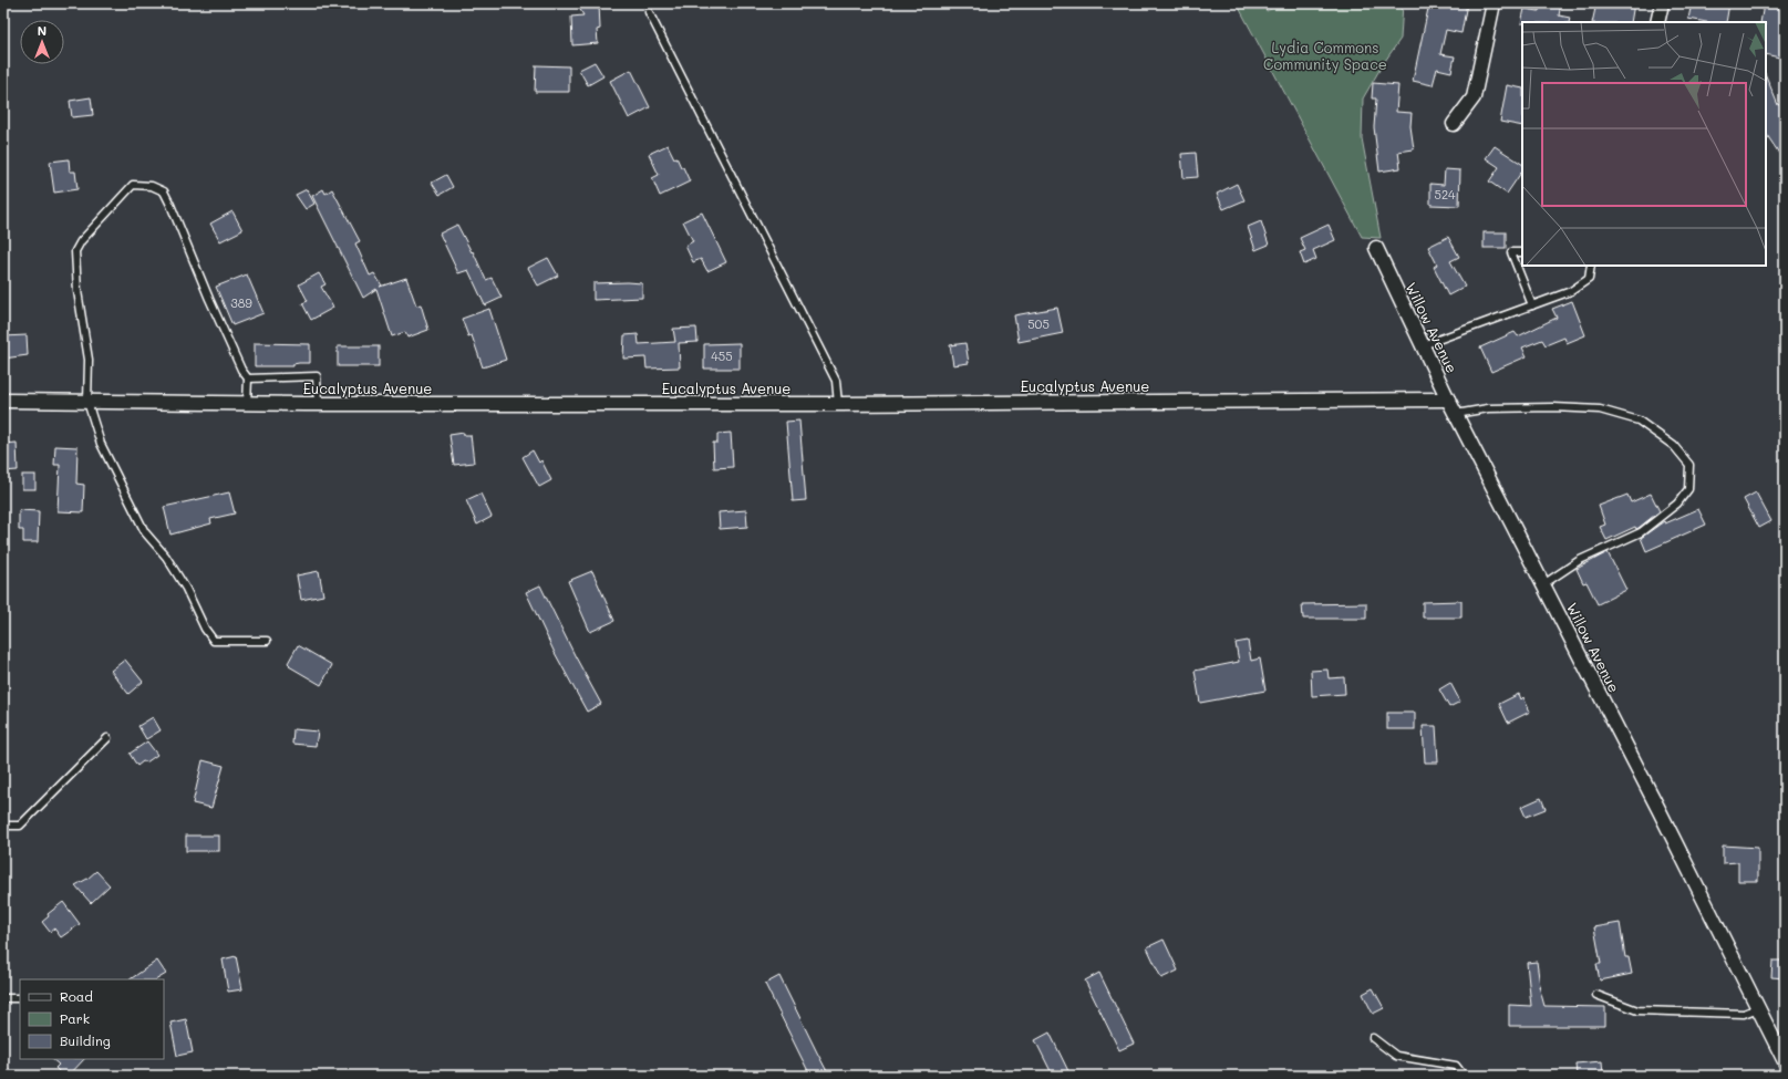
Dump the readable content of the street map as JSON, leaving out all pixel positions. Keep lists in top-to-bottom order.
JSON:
{
  "streets": {
    "street": ["Willow Avenue", "Eucalyptus Avenue"]
  },
  "crossings": [
    ["Willow Avenue", "Eucalyptus Avenue"]
  ],
  "parks": ["Lydia Commons Community Space"],
  "house_numbers": [
    "524",
    "389",
    "505",
    "455"
  ],
  "legend": ["Road", "Park", "Building"],
  "north": "top"
}
